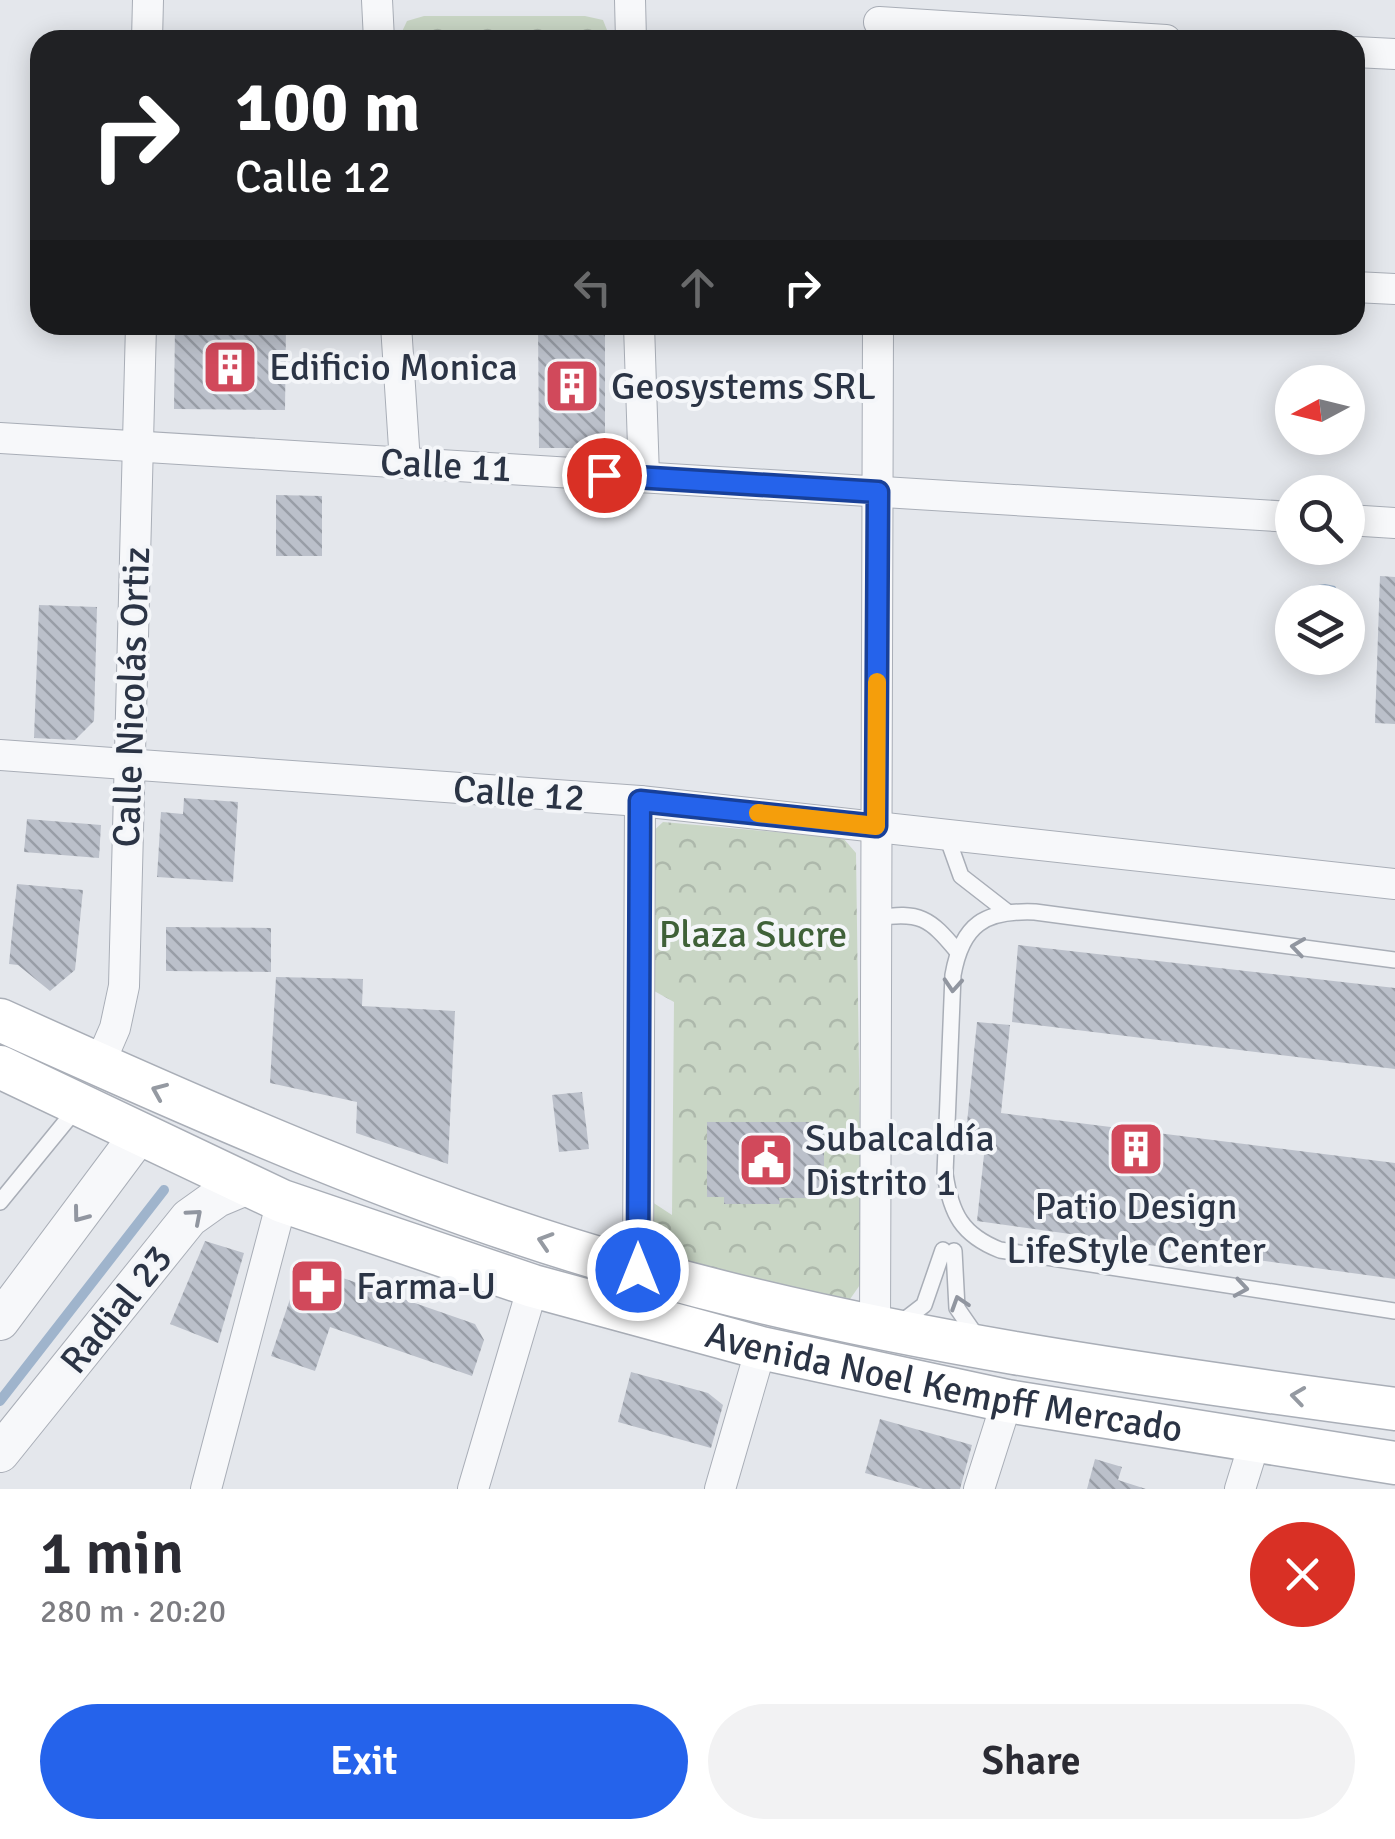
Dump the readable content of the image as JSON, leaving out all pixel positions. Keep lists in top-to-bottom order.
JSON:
{
  "streets": {
    "main road": ["Avenida Noel Kempff Mercado"],
    "street": [
      "Calle 11",
      "Calle Nicolás Ortiz",
      "Calle 12",
      "Radial 23"
    ]
  },
  "crossings": [
    ["Calle 11", "Calle Nicolás Ortiz"],
    ["Calle Nicolás Ortiz", "Calle 12"],
    ["Calle Nicolás Ortiz", "Avenida Noel Kempff Mercado"],
    ["Radial 23", "Avenida Noel Kempff Mercado"]
  ],
  "parks": ["Plaza Sucre"],
  "places": {
    "building": ["Edificio Monica", "Geosystems SRL", "Patio Design LifeStyle Center"],
    "public building": ["Subalcaldía Distrito 1"],
    "pharmacy": ["Farma-U"]
  },
  "north": "left",
  "page": {
    "turn": ["100 m", "Calle 12"],
    "heading": ["1 min", "280 m · 20:20"],
    "buttons": ["Exit", "Share"]
  }
}
